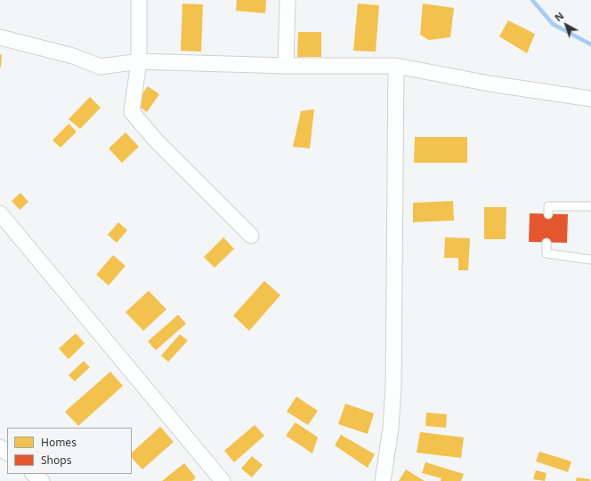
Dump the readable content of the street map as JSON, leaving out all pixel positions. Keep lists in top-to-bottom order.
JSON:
{
  "legend": ["Homes", "Shops"],
  "north": "top left"
}
